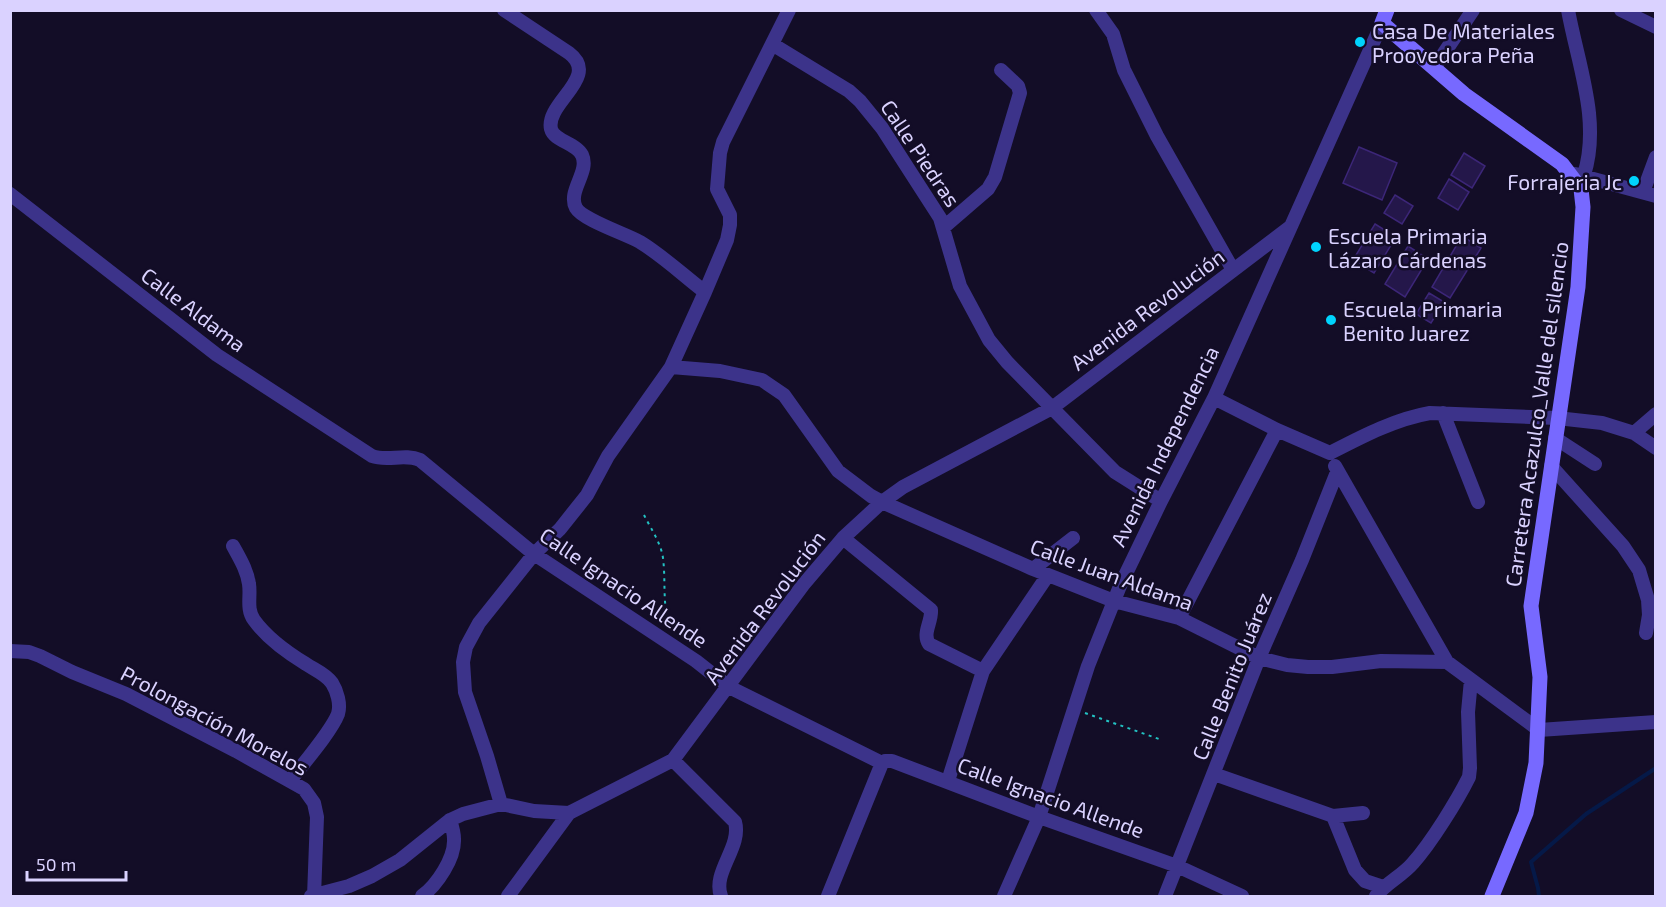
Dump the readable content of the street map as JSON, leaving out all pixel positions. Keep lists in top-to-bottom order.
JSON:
{
  "streets": {
    "main road": ["Carretera Acazulco_Valle del silencio"],
    "street": [
      "Calle Piedras",
      "Calle Aldama",
      "Avenida Revolución",
      "Avenida Independencia",
      "Calle Juan Aldama",
      "Calle Ignacio Allende",
      "Calle Benito Juárez",
      "Prolongación Morelos"
    ]
  },
  "crossings": [
    ["Calle Piedras", "Avenida Revolución"],
    ["Calle Piedras", "Avenida Independencia"],
    ["Calle Aldama", "Calle Ignacio Allende"],
    ["Avenida Revolución", "Avenida Independencia"],
    ["Avenida Revolución", "Calle Juan Aldama"],
    ["Avenida Revolución", "Calle Ignacio Allende"],
    ["Carretera Acazulco_Valle del silencio", "Avenida Independencia"],
    ["Avenida Independencia", "Calle Juan Aldama"],
    ["Avenida Independencia", "Calle Ignacio Allende"],
    ["Calle Juan Aldama", "Calle Benito Juárez"],
    ["Calle Ignacio Allende", "Calle Benito Juárez"]
  ],
  "places": [
    "Casa De Materiales Proovedora Peña",
    "Forrajeria Jc",
    "Escuela Primaria Lázaro Cárdenas",
    "Escuela Primaria Benito Juarez"
  ],
  "scale_bar": "50 m"
}
